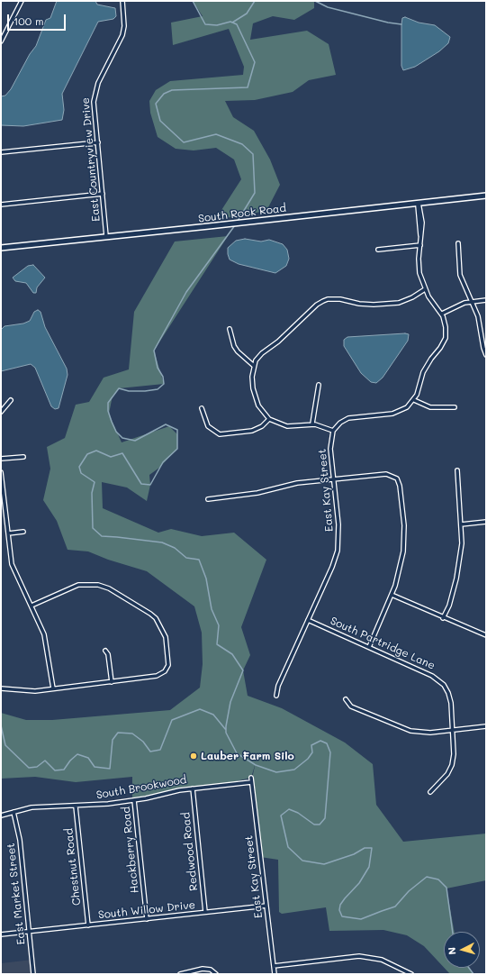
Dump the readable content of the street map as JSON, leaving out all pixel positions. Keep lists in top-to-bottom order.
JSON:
{
  "streets": {
    "main road": ["South Rock Road"],
    "street": [
      "East Countryview Drive",
      "East Kay Street",
      "South Partridge Lane",
      "South Brookwood",
      "Hackberry Road",
      "Redwood Road",
      "Chestnut Road",
      "East Market Street",
      "South Willow Drive"
    ]
  },
  "crossings": [
    ["East Countryview Drive", "South Rock Road"],
    ["East Kay Street", "South Partridge Lane"],
    ["East Kay Street", "South Brookwood"],
    ["East Kay Street", "South Willow Drive"],
    ["South Brookwood", "Hackberry Road"],
    ["South Brookwood", "Redwood Road"],
    ["South Brookwood", "Chestnut Road"],
    ["South Brookwood", "East Market Street"],
    ["Hackberry Road", "South Willow Drive"],
    ["Redwood Road", "South Willow Drive"],
    ["Chestnut Road", "South Willow Drive"],
    ["East Market Street", "South Willow Drive"]
  ],
  "places": ["Lauber Farm Silo"],
  "scale_bar": "100 m",
  "north": "left"
}
